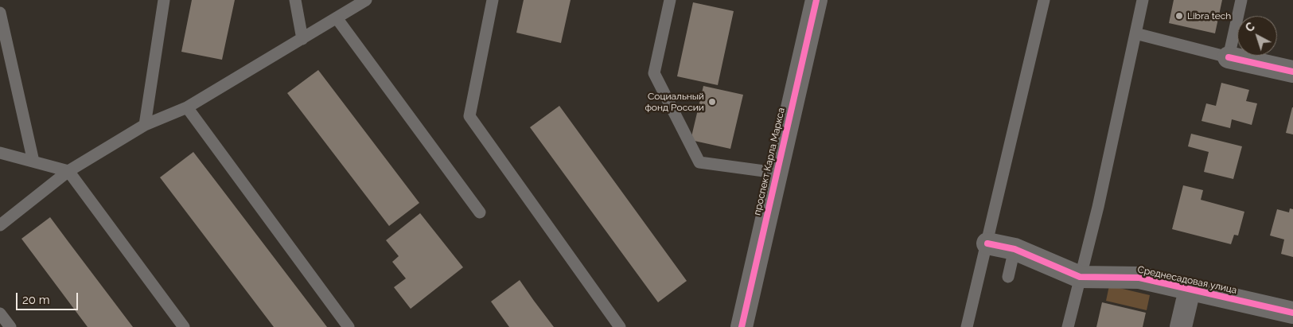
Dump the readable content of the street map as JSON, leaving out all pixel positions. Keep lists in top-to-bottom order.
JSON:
{
  "streets": {
    "street": ["проспект Карла Маркса", "Среднесадовая улица"]
  },
  "places": ["Libra tech", "Социальный фонд России"],
  "scale_bar": "20 m",
  "north": "top left"
}
